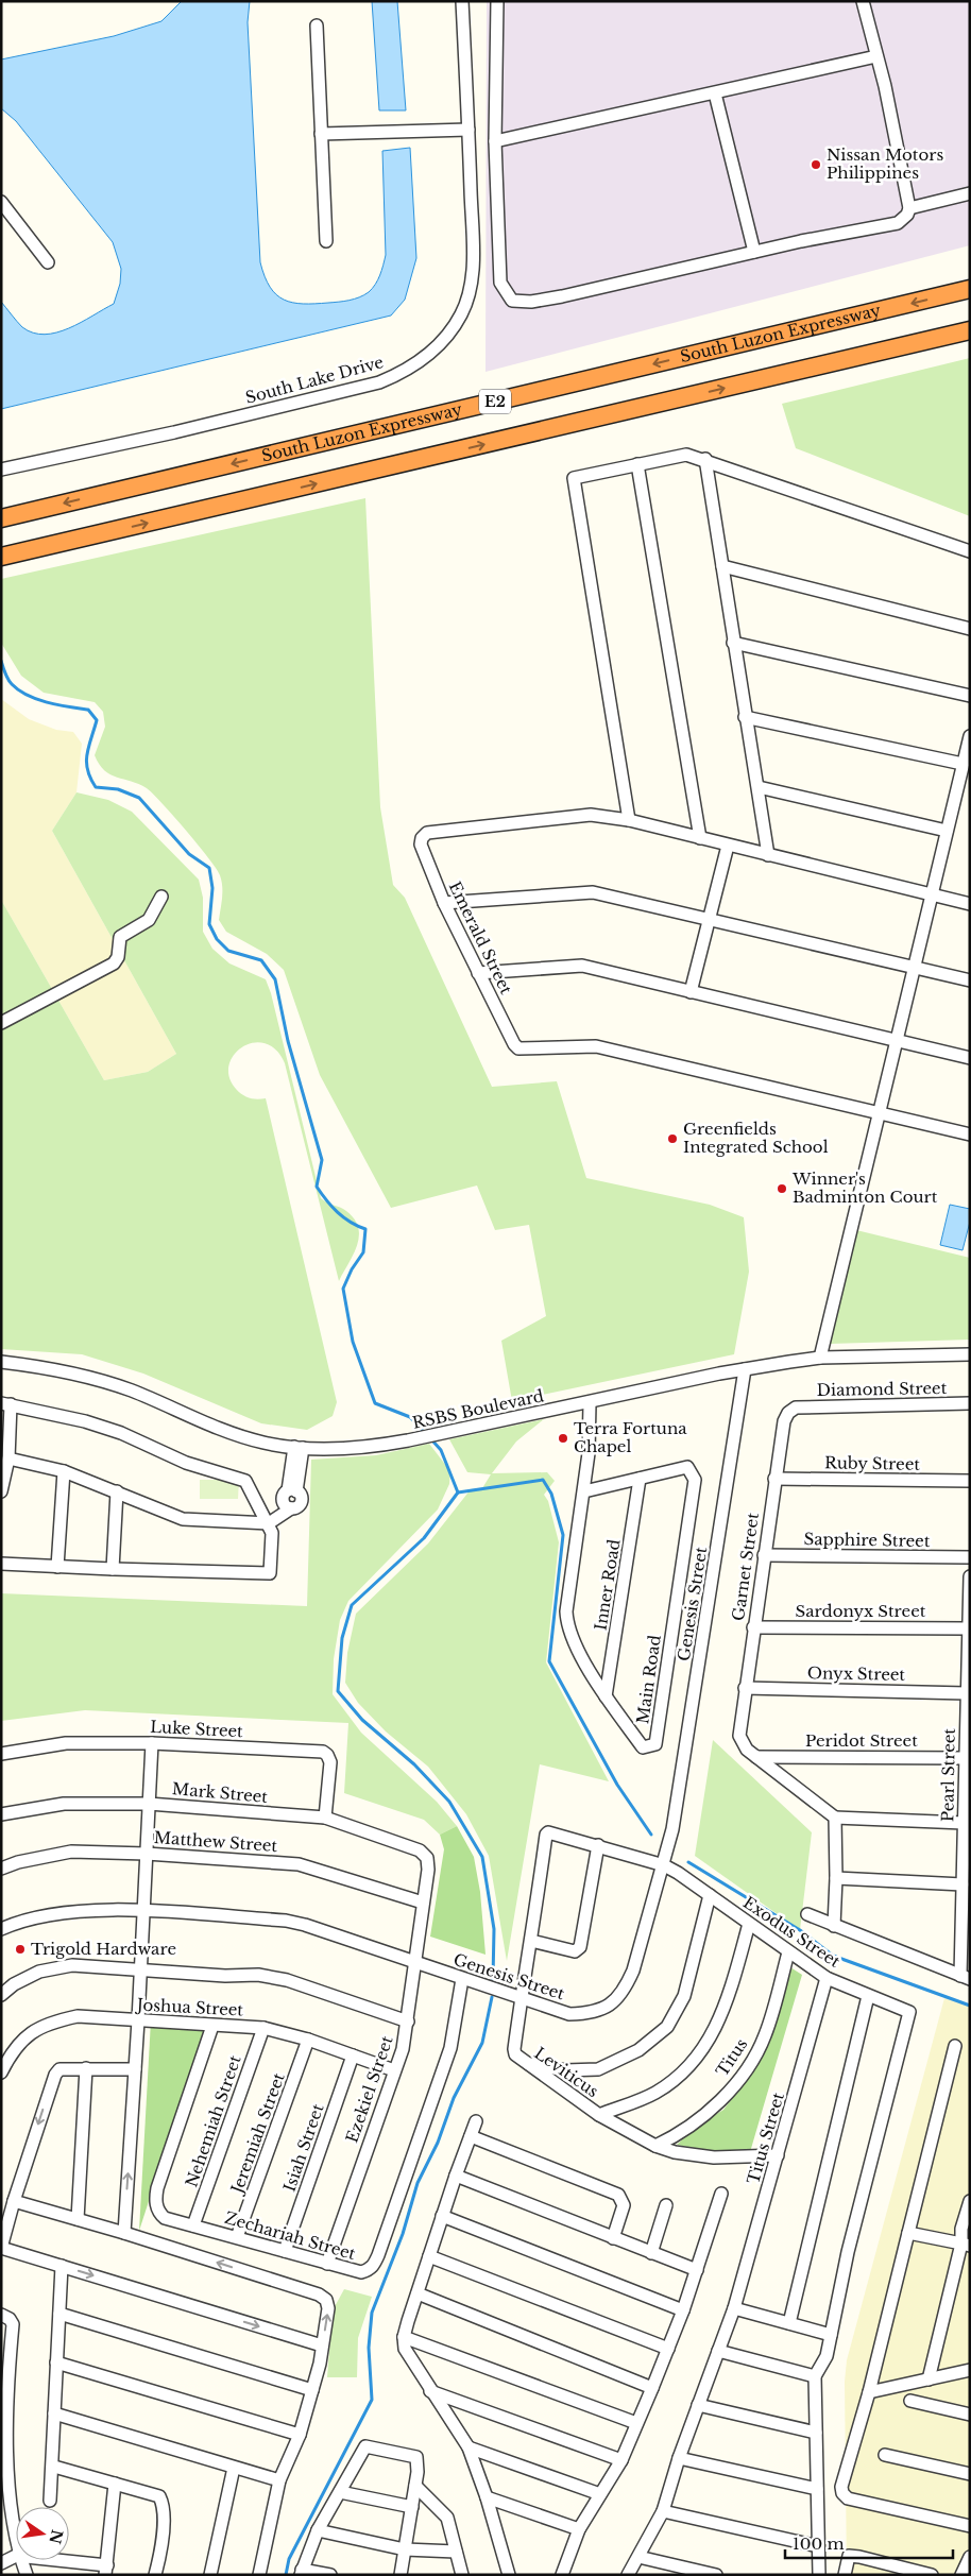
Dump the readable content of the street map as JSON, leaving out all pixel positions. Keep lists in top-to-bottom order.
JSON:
{
  "streets": {
    "highway": ["South Luzon Expressway", "E2"],
    "street": [
      "South Lake Drive",
      "Emerald Street",
      "Diamond Street",
      "RSBS Boulevard",
      "Ruby Street",
      "Sapphire Street",
      "Garnet Street",
      "Inner Road",
      "Genesis Street",
      "Sardonyx Street",
      "Onyx Street",
      "Main Road",
      "Luke Street",
      "Peridot Street",
      "Pearl Street",
      "Mark Street",
      "Matthew Street",
      "Exodus Street",
      "Joshua Street",
      "Titus",
      "Leviticus",
      "Ezekiel Street",
      "Nehemiah Street",
      "Jeremiah Street",
      "Titus Street",
      "Isiah Street",
      "Zechariah Street"
    ]
  },
  "crossings": [
    ["Diamond Street", "Garnet Street"],
    ["RSBS Boulevard", "Genesis Street"],
    ["RSBS Boulevard", "Main Road"],
    ["Ruby Street", "Garnet Street"],
    ["Sapphire Street", "Garnet Street"],
    ["Garnet Street", "Sardonyx Street"],
    ["Garnet Street", "Onyx Street"],
    ["Garnet Street", "Peridot Street"],
    ["Inner Road", "Main Road"],
    ["Genesis Street", "Exodus Street"],
    ["Genesis Street", "Leviticus"],
    ["Genesis Street", "Ezekiel Street"],
    ["Genesis Street", "Zechariah Street"],
    ["Sardonyx Street", "Pearl Street"],
    ["Onyx Street", "Pearl Street"],
    ["Luke Street", "Mark Street"],
    ["Peridot Street", "Pearl Street"],
    ["Mark Street", "Ezekiel Street"],
    ["Matthew Street", "Ezekiel Street"],
    ["Exodus Street", "Titus"],
    ["Exodus Street", "Leviticus"],
    ["Exodus Street", "Titus Street"],
    ["Joshua Street", "Ezekiel Street"],
    ["Joshua Street", "Nehemiah Street"],
    ["Joshua Street", "Jeremiah Street"],
    ["Joshua Street", "Isiah Street"],
    ["Joshua Street", "Zechariah Street"],
    ["Titus", "Leviticus"],
    ["Leviticus", "Titus Street"],
    ["Ezekiel Street", "Zechariah Street"],
    ["Nehemiah Street", "Zechariah Street"],
    ["Jeremiah Street", "Zechariah Street"],
    ["Isiah Street", "Zechariah Street"]
  ],
  "places": [
    "Nissan Motors Philippines",
    "Greenfields Integrated School",
    "Winner's Badminton Court",
    "Terra Fortuna Chapel",
    "Trigold Hardware"
  ],
  "scale_bar": "100 m",
  "north": "right"
}
